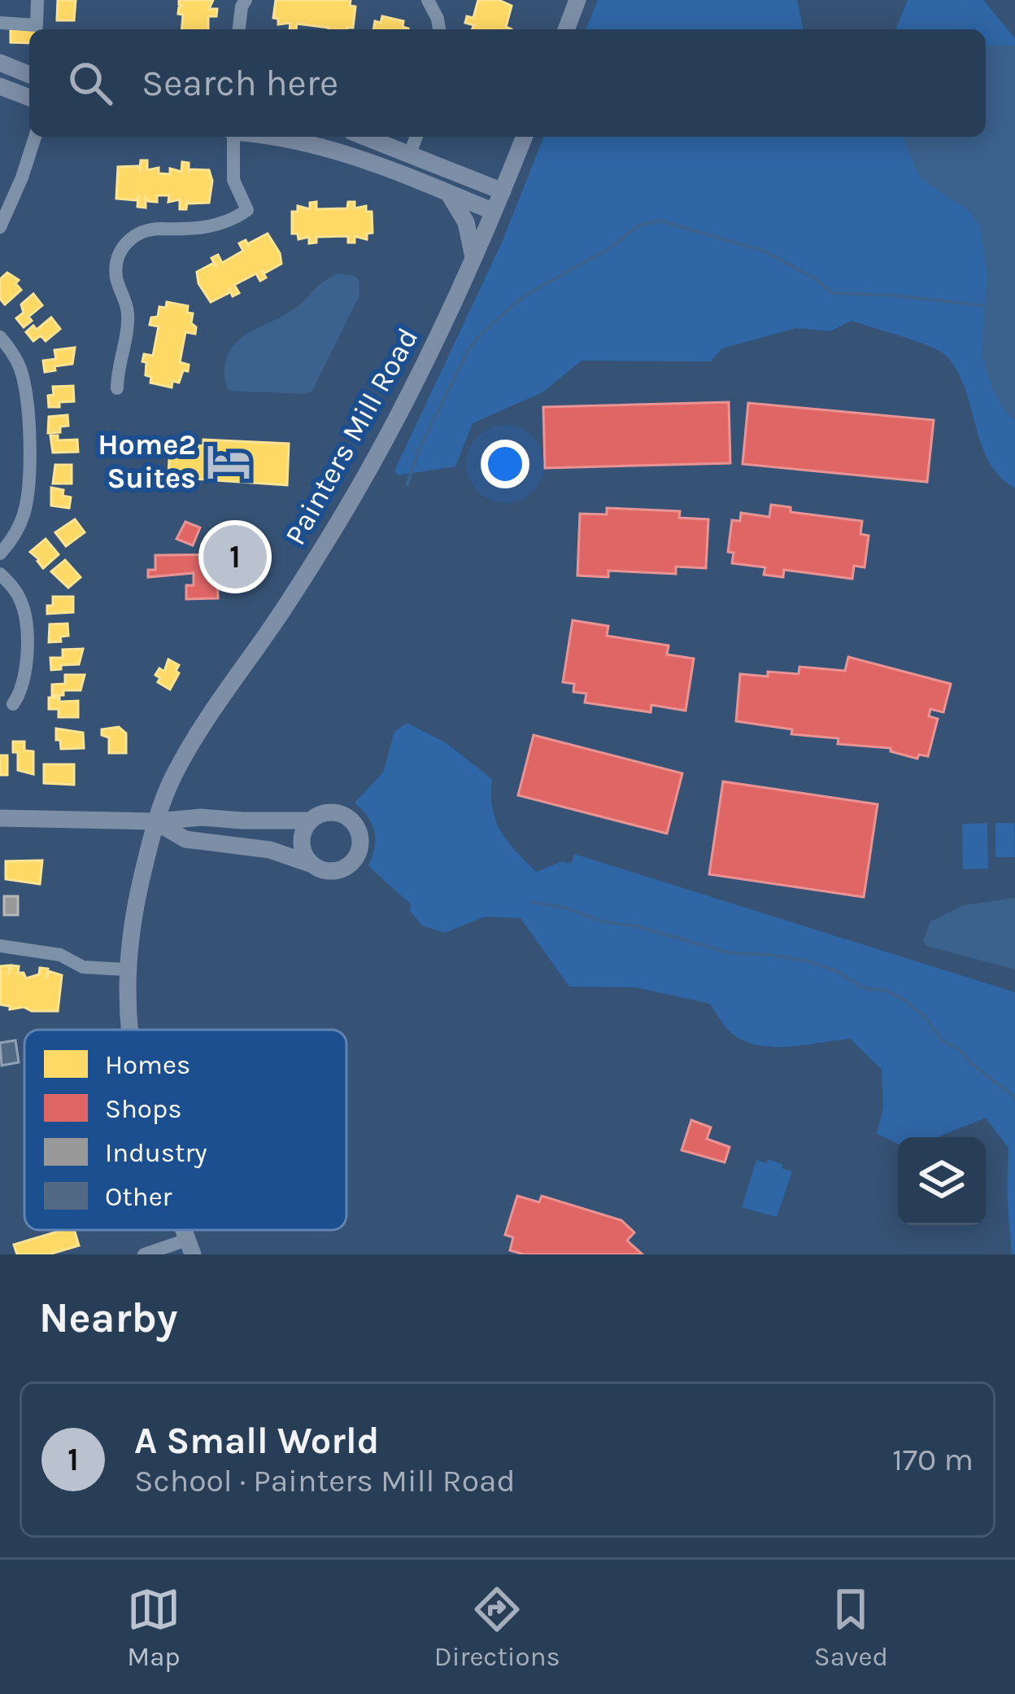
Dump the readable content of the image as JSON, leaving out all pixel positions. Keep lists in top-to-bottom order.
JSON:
{
  "streets": {
    "main road": ["Painters Mill Road"]
  },
  "places": {
    "hotel": ["Home2 Suites"]
  },
  "legend": [
    "Homes",
    "Shops",
    "Industry",
    "Other"
  ],
  "page": {
    "search": "Search here",
    "pins": "1",
    "heading": "Nearby",
    "list": [
      {
        "mark": "1",
        "name": "A Small World",
        "note": "School · Painters Mill Road",
        "value": "170 m"
      }
    ],
    "nav": ["Map", "Directions", "Saved"]
  }
}
